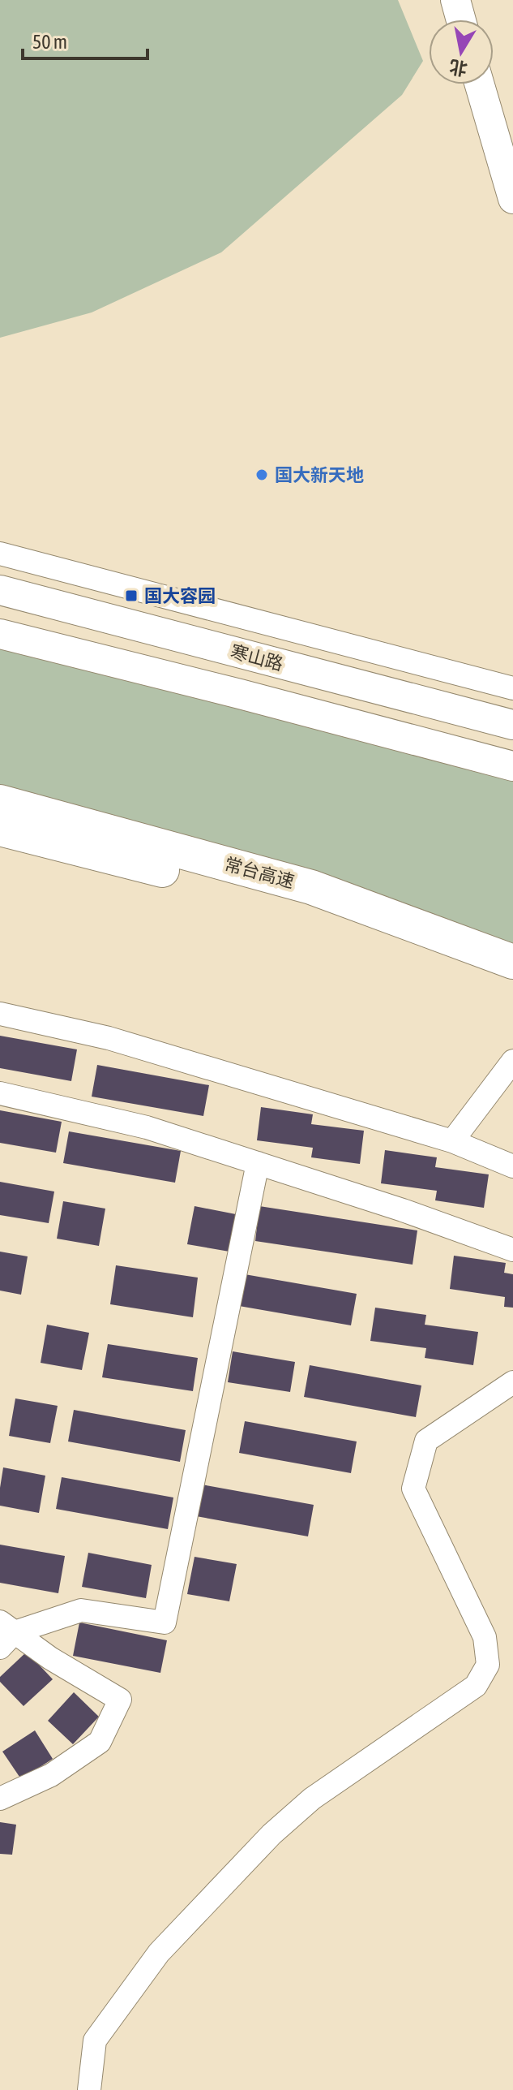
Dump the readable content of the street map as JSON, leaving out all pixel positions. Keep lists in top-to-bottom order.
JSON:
{
  "streets": {
    "highway": ["常台高速"],
    "main road": ["寒山路"]
  },
  "places": {
    "other": ["国大新天地"],
    "transit": ["国大容园"]
  },
  "scale_bar": "50 m",
  "north": "bottom"
}
